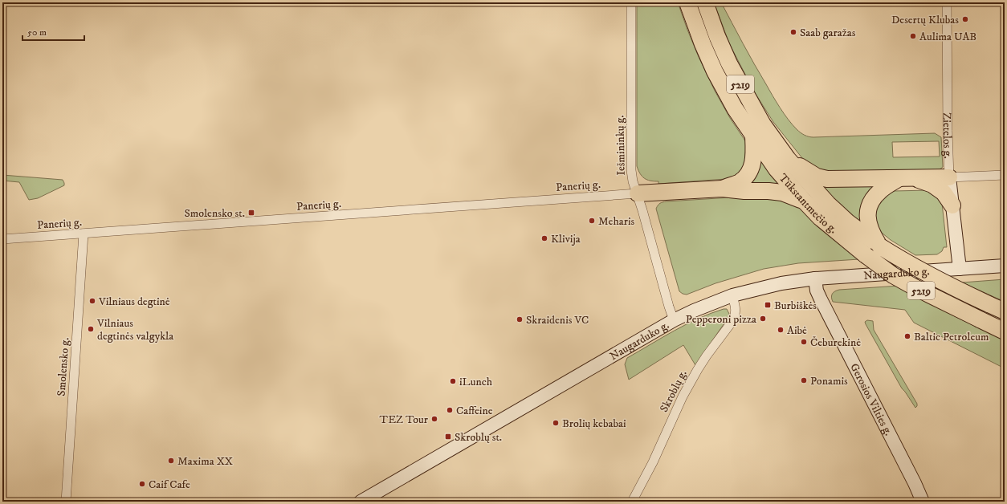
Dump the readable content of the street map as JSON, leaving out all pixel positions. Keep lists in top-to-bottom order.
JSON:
{
  "streets": {
    "highway": ["5219", "Tūkstantmečio g."],
    "main road": ["Zietelos g.", "Naugarduko g.", "Gerosios Vilties g."],
    "street": [
      "Iešmininkų g.",
      "Panerių g.",
      "Smolensko g.",
      "Skroblų g."
    ]
  },
  "crossings": [
    ["Zietelos g.", "Naugarduko g."],
    ["Iešmininkų g.", "Panerių g."],
    ["Iešmininkų g.", "Naugarduko g."],
    ["Panerių g.", "Smolensko g."],
    ["Naugarduko g.", "Skroblų g."],
    ["Naugarduko g.", "Gerosios Vilties g."]
  ],
  "places": {
    "other": [
      "Desertų Klubas",
      "Saab garažas",
      "Aulima UAB",
      "Meharis",
      "Klivija",
      "Vilniaus degtinė",
      "Pepperoni pizza",
      "Skraidenis VC",
      "Vilniaus degtinės valgykla",
      "Aibė",
      "Baltic Petroleum",
      "Čeburekinė",
      "Ponamis",
      "iLunch",
      "Caffeine",
      "TEZ Tour",
      "Brolių kebabai",
      "Maxima XX",
      "Caif Cafe"
    ],
    "transit": ["Smolensko st.", "Burbiškės", "Skroblų st."]
  },
  "scale_bar": "50 m"
}
